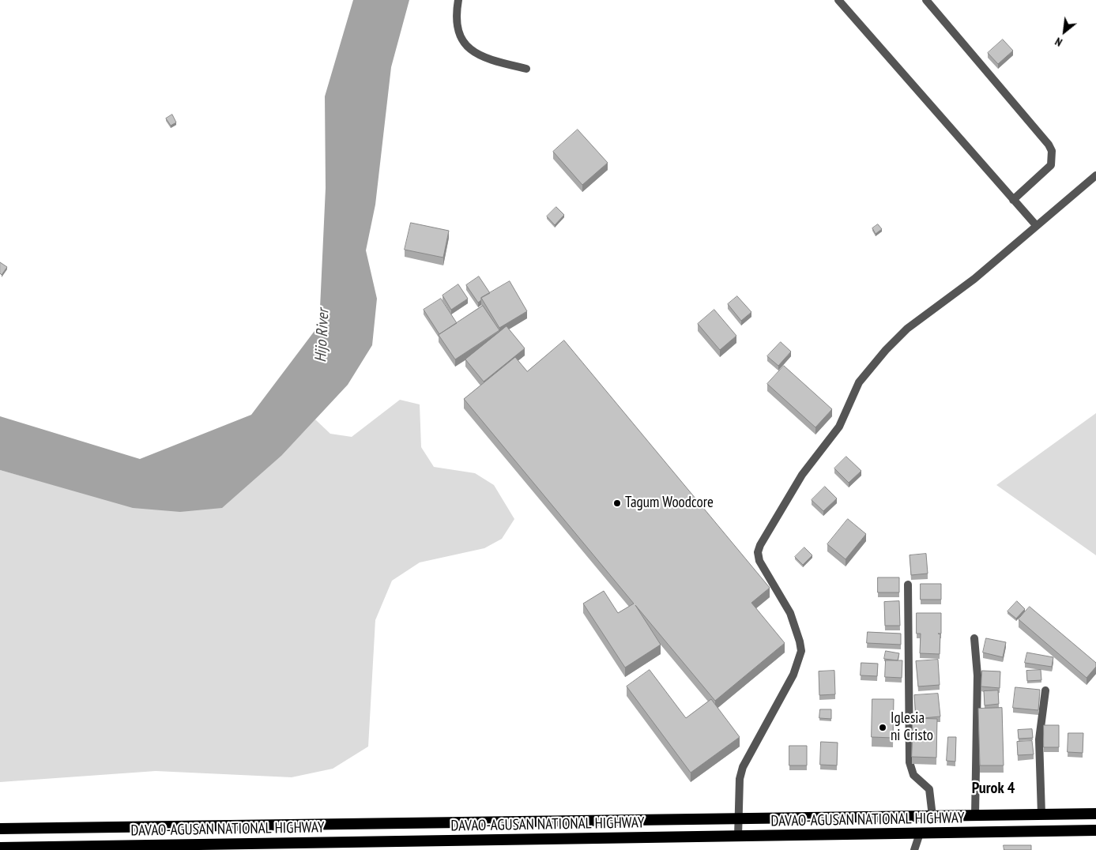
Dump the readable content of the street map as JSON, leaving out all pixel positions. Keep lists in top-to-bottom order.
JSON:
{
  "streets": {
    "highway": ["DAVAO-AGUSAN NATIONAL HIGHWAY"]
  },
  "districts": ["Purok 4"],
  "water": ["Hijo River"],
  "places": ["Tagum Woodcore", "Iglesia ni Cristo"],
  "north": "bottom left"
}
